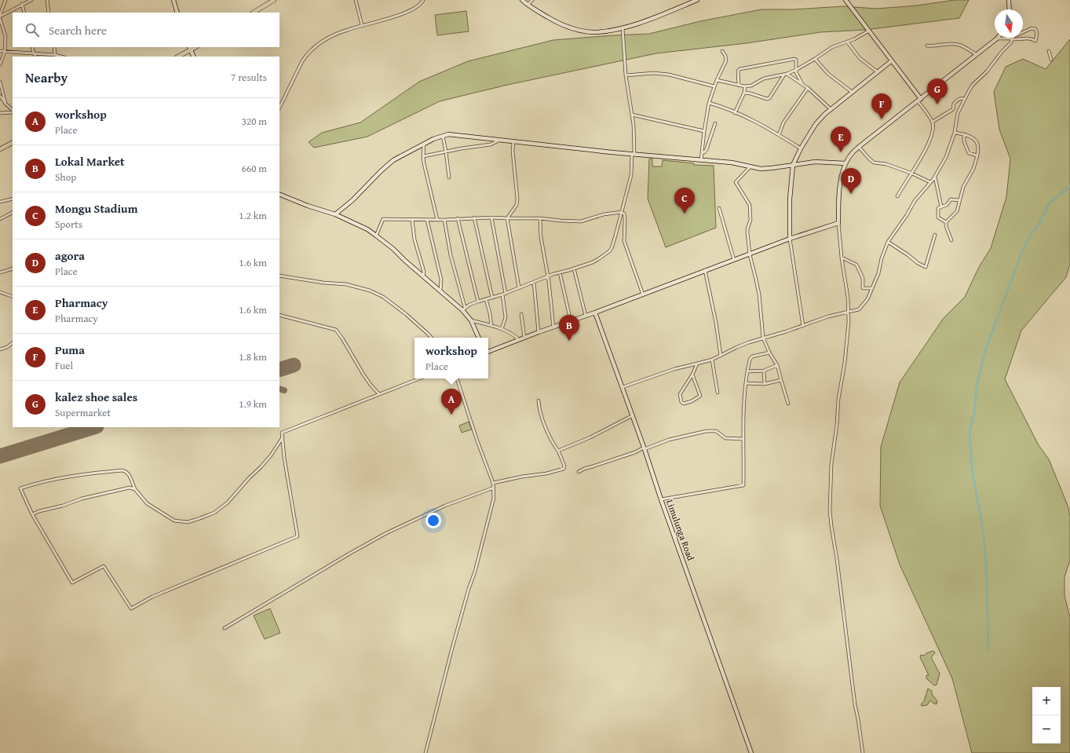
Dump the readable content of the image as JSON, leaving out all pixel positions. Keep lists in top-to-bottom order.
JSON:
{
  "streets": {
    "main road": ["Limulunga Road"]
  },
  "north": "bottom",
  "page": {
    "search": "Search here",
    "heading": ["Nearby", "7 results"],
    "pins": [
      "G",
      "F",
      "E",
      "D",
      "C",
      "B",
      "A"
    ],
    "list": [
      {
        "mark": "A",
        "name": "workshop",
        "note": "Place",
        "value": "320 m"
      },
      {
        "mark": "B",
        "name": "Lokal Market",
        "note": "Shop",
        "value": "660 m"
      },
      {
        "mark": "C",
        "name": "Mongu Stadium",
        "note": "Sports",
        "value": "1.2 km"
      },
      {
        "mark": "D",
        "name": "agora",
        "note": "Place",
        "value": "1.6 km"
      },
      {
        "mark": "E",
        "name": "Pharmacy",
        "note": "Pharmacy",
        "value": "1.6 km"
      },
      {
        "mark": "F",
        "name": "Puma",
        "note": "Fuel",
        "value": "1.8 km"
      },
      {
        "mark": "G",
        "name": "kalez shoe sales",
        "note": "Supermarket",
        "value": "1.9 km"
      }
    ],
    "popup": ["workshop", "Place"],
    "map_buttons": ["+", "−"]
  }
}
